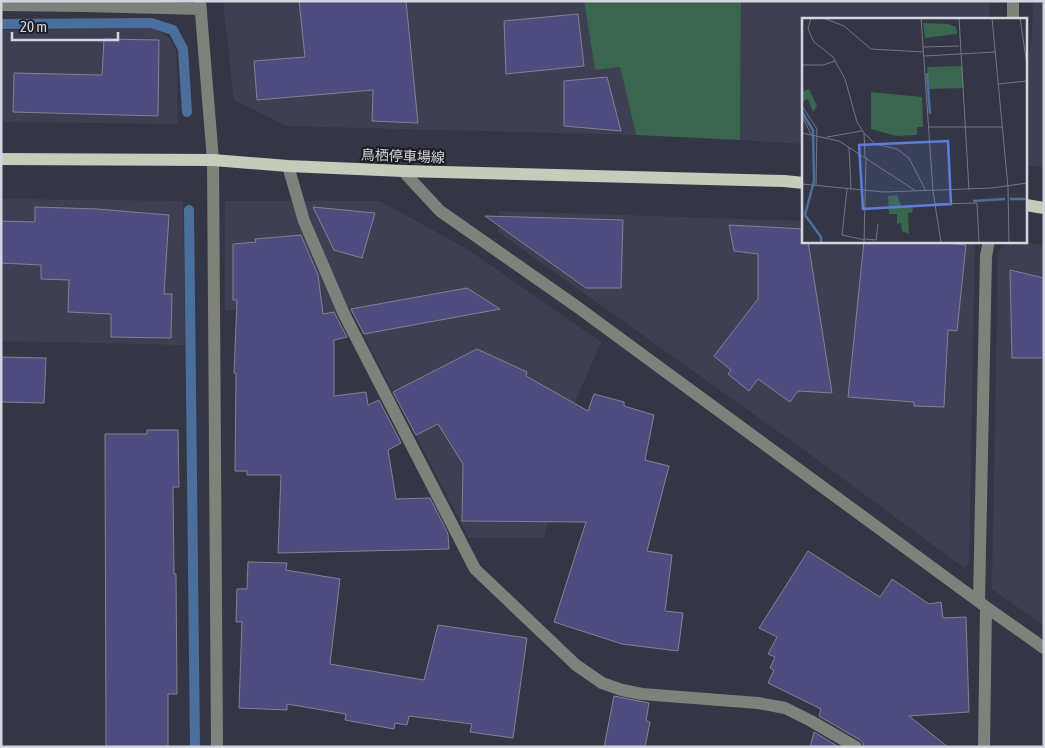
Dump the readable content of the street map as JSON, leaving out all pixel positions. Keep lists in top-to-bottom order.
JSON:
{
  "streets": {
    "main road": ["鳥栖停車場線"]
  },
  "scale_bar": "20 m"
}
